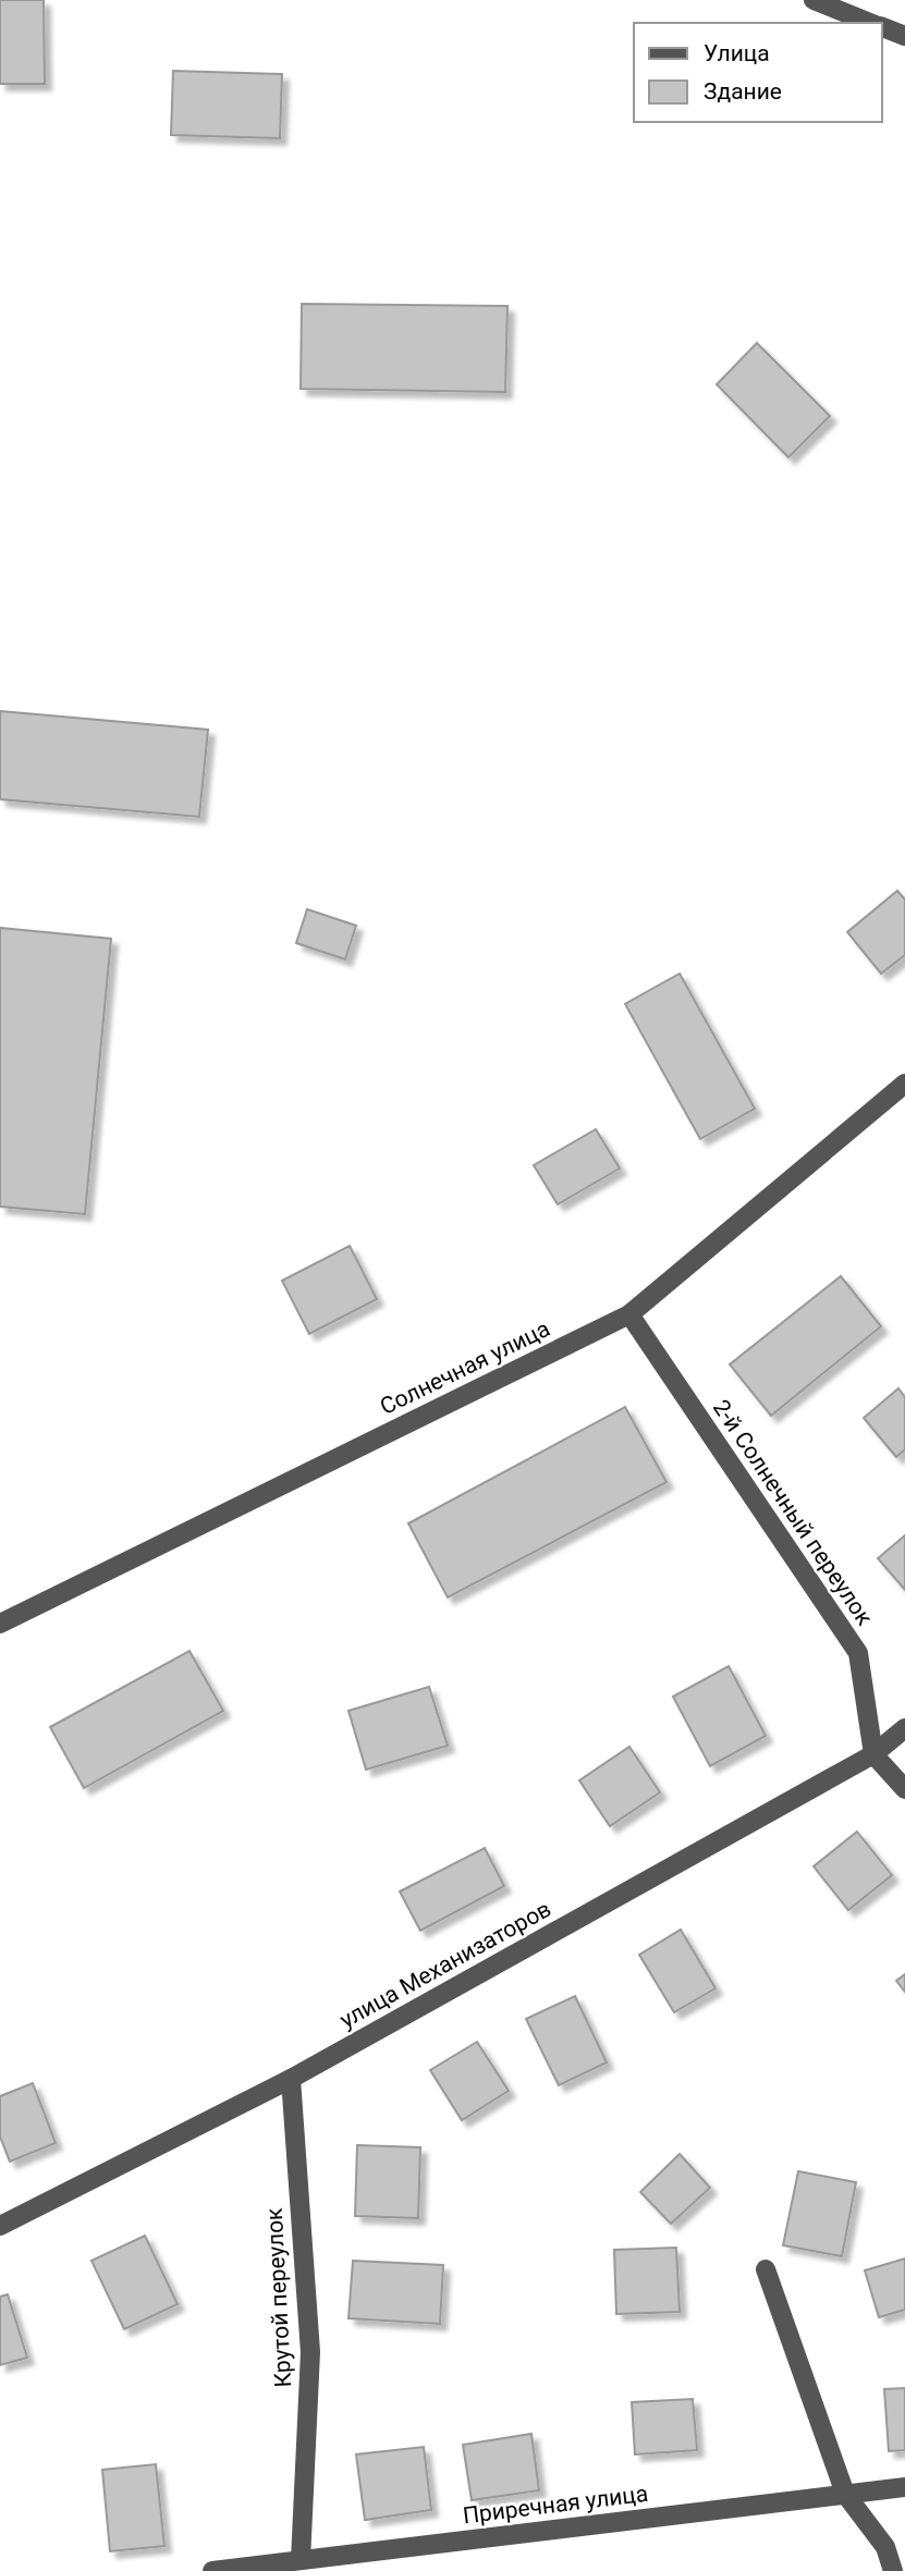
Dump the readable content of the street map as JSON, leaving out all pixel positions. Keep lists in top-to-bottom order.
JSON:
{
  "streets": {
    "street": [
      "Солнечная улица",
      "2-й Солнечный переулок",
      "улица Механизаторов",
      "Крутой переулок",
      "Приречная улица"
    ]
  },
  "crossings": [
    ["Солнечная улица", "2-й Солнечный переулок"],
    ["2-й Солнечный переулок", "улица Механизаторов"],
    ["улица Механизаторов", "Крутой переулок"],
    ["Крутой переулок", "Приречная улица"]
  ],
  "legend": ["Улица", "Здание"]
}
